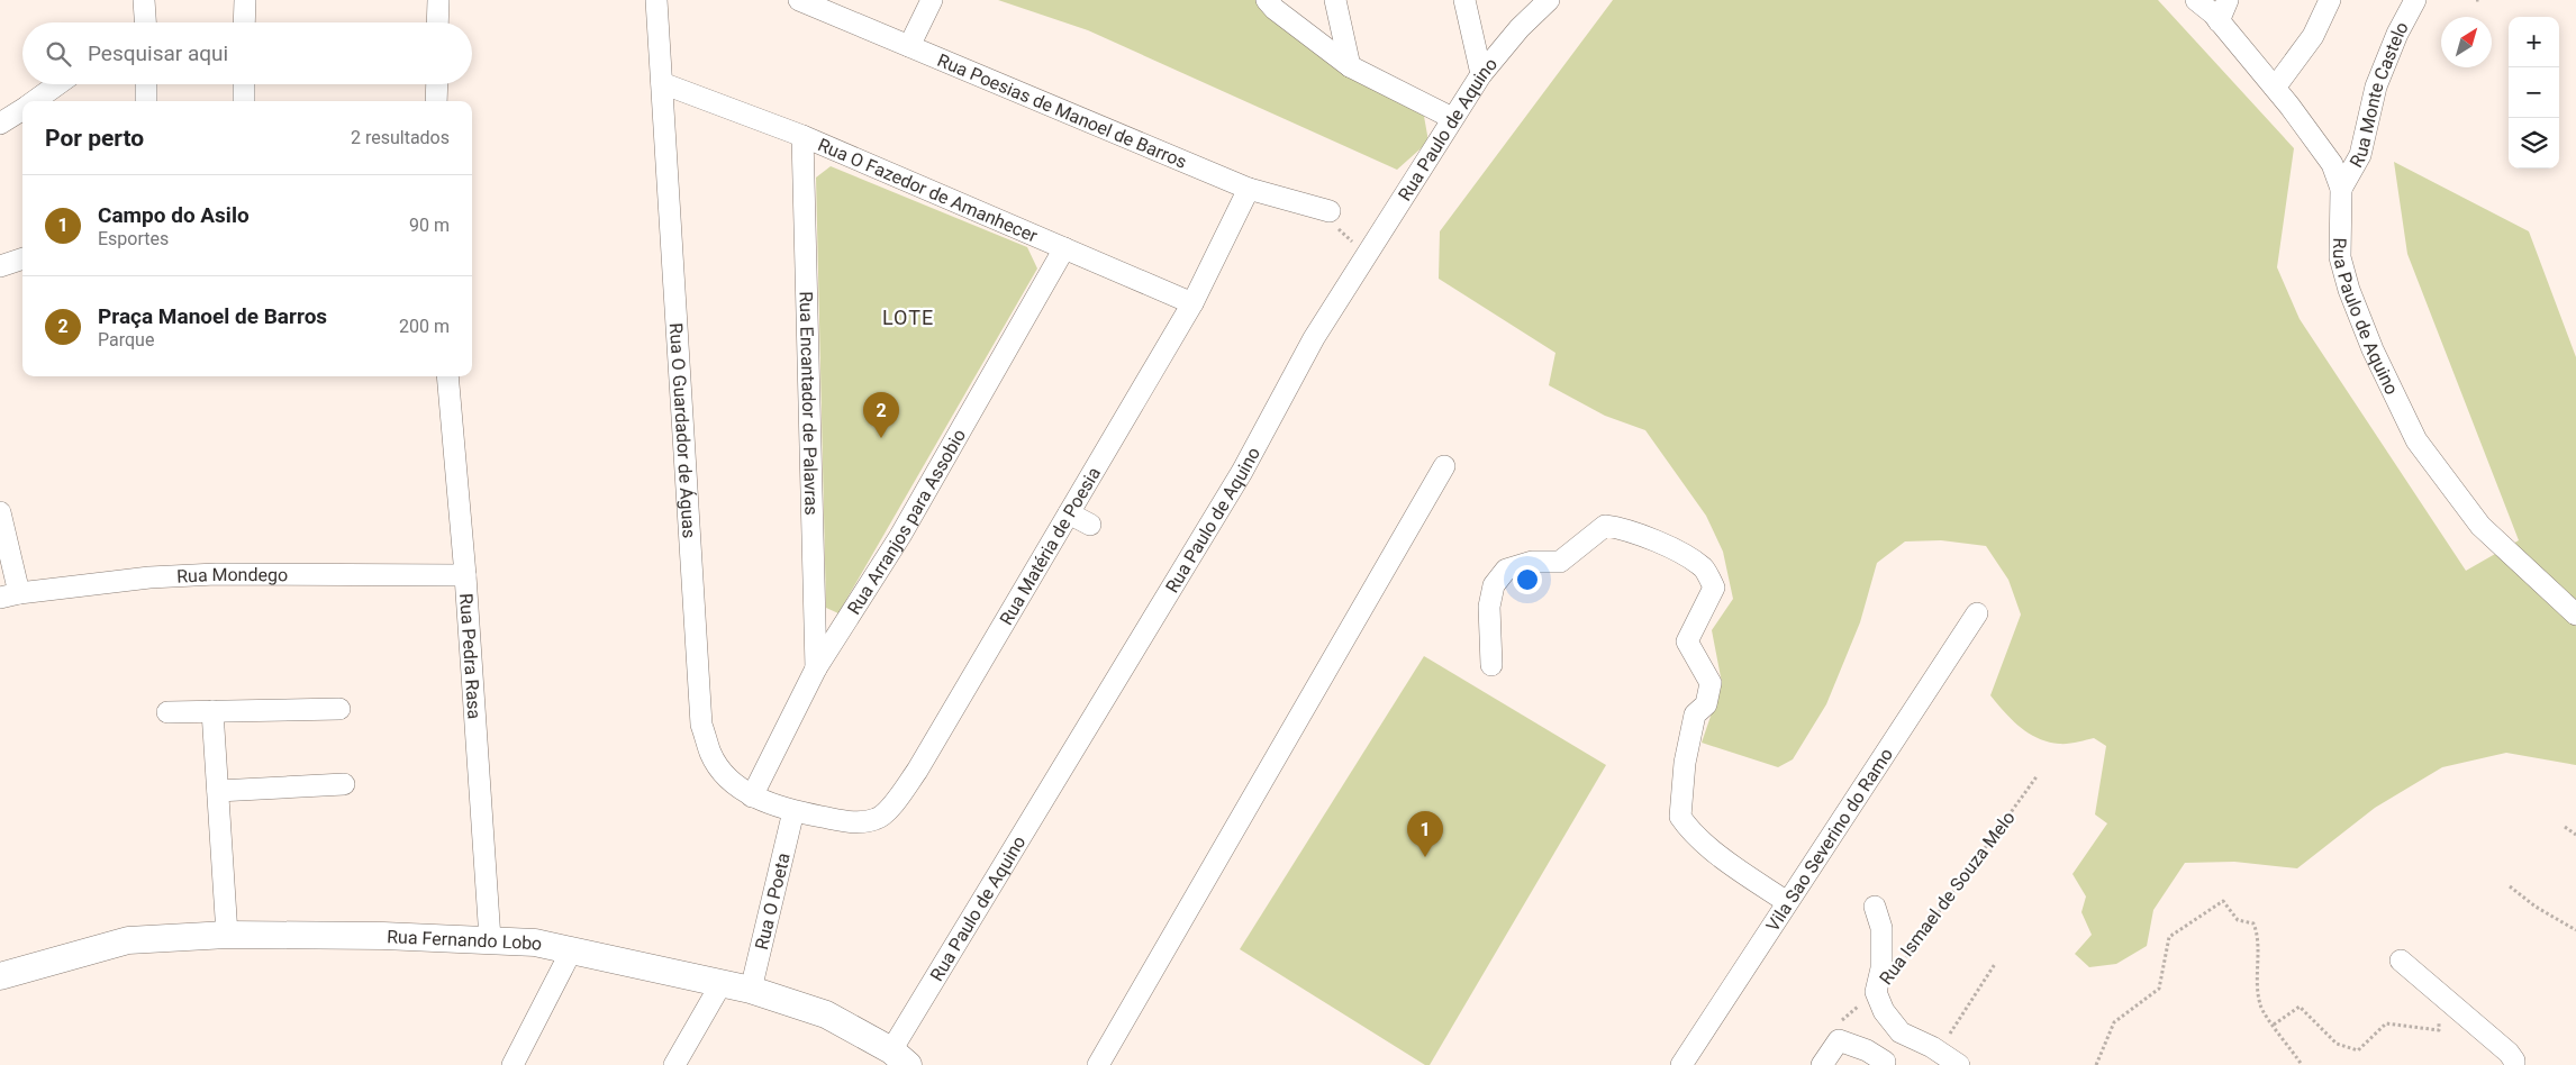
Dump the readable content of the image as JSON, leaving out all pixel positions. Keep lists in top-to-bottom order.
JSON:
{
  "streets": {
    "main road": ["Rua Fernando Lobo"],
    "street": [
      "Rua Monte Castelo",
      "Rua Poesias de Manoel de Barros",
      "Rua Paulo de Aquino",
      "Rua O Fazedor de Amanhecer",
      "Rua Encantador de Palavras",
      "Rua O Guardador de Águas",
      "Rua Arranjos para Assobio",
      "Rua Matéria de Poesia",
      "Rua Mondego",
      "Rua Pedra Rasa",
      "Vila Sao Severino do Ramo",
      "Rua O Poeta"
    ],
    "path": ["Rua Ismael de Souza Melo"]
  },
  "crossings": [
    ["Rua Monte Castelo", "Rua Paulo de Aquino"],
    ["Rua Poesias de Manoel de Barros", "Rua Matéria de Poesia"],
    ["Rua Paulo de Aquino", "Rua Fernando Lobo"],
    ["Rua O Fazedor de Amanhecer", "Rua Encantador de Palavras"],
    ["Rua O Fazedor de Amanhecer", "Rua O Guardador de Águas"],
    ["Rua O Fazedor de Amanhecer", "Rua Arranjos para Assobio"],
    ["Rua O Fazedor de Amanhecer", "Rua Matéria de Poesia"],
    ["Rua Encantador de Palavras", "Rua Arranjos para Assobio"],
    ["Rua O Guardador de Águas", "Rua Arranjos para Assobio"],
    ["Rua O Guardador de Águas", "Rua Matéria de Poesia"],
    ["Rua O Guardador de Águas", "Rua O Poeta"],
    ["Rua Matéria de Poesia", "Rua O Poeta"],
    ["Rua Mondego", "Rua Pedra Rasa"],
    ["Rua Pedra Rasa", "Rua Fernando Lobo"],
    ["Rua O Poeta", "Rua Fernando Lobo"]
  ],
  "districts": ["LOTE"],
  "north": "top right",
  "page": {
    "map_buttons": ["+", "−"],
    "search": "Pesquisar aqui",
    "heading": ["Por perto", "2 resultados"],
    "list": [
      {
        "mark": "1",
        "name": "Campo do Asilo",
        "note": "Esportes",
        "value": "90 m"
      },
      {
        "mark": "2",
        "name": "Praça Manoel de Barros",
        "note": "Parque",
        "value": "200 m"
      }
    ],
    "pins": ["2", "1"]
  }
}
